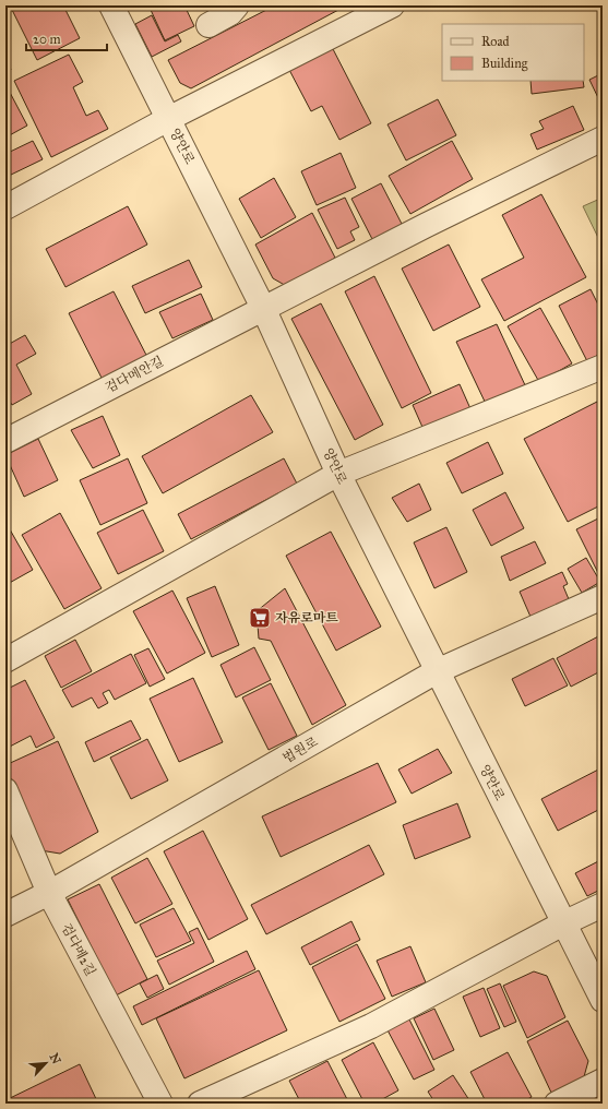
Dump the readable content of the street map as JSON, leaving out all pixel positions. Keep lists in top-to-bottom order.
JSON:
{
  "streets": {
    "street": [
      "양안로",
      "검다메안길",
      "법원로",
      "검다메2길"
    ]
  },
  "crossings": [
    ["양안로", "검다메안길"],
    ["양안로", "법원로"],
    ["법원로", "검다메2길"]
  ],
  "places": {
    "supermarket": ["자유로마트"]
  },
  "legend": ["Road", "Building"],
  "scale_bar": "20 m",
  "north": "top right"
}
